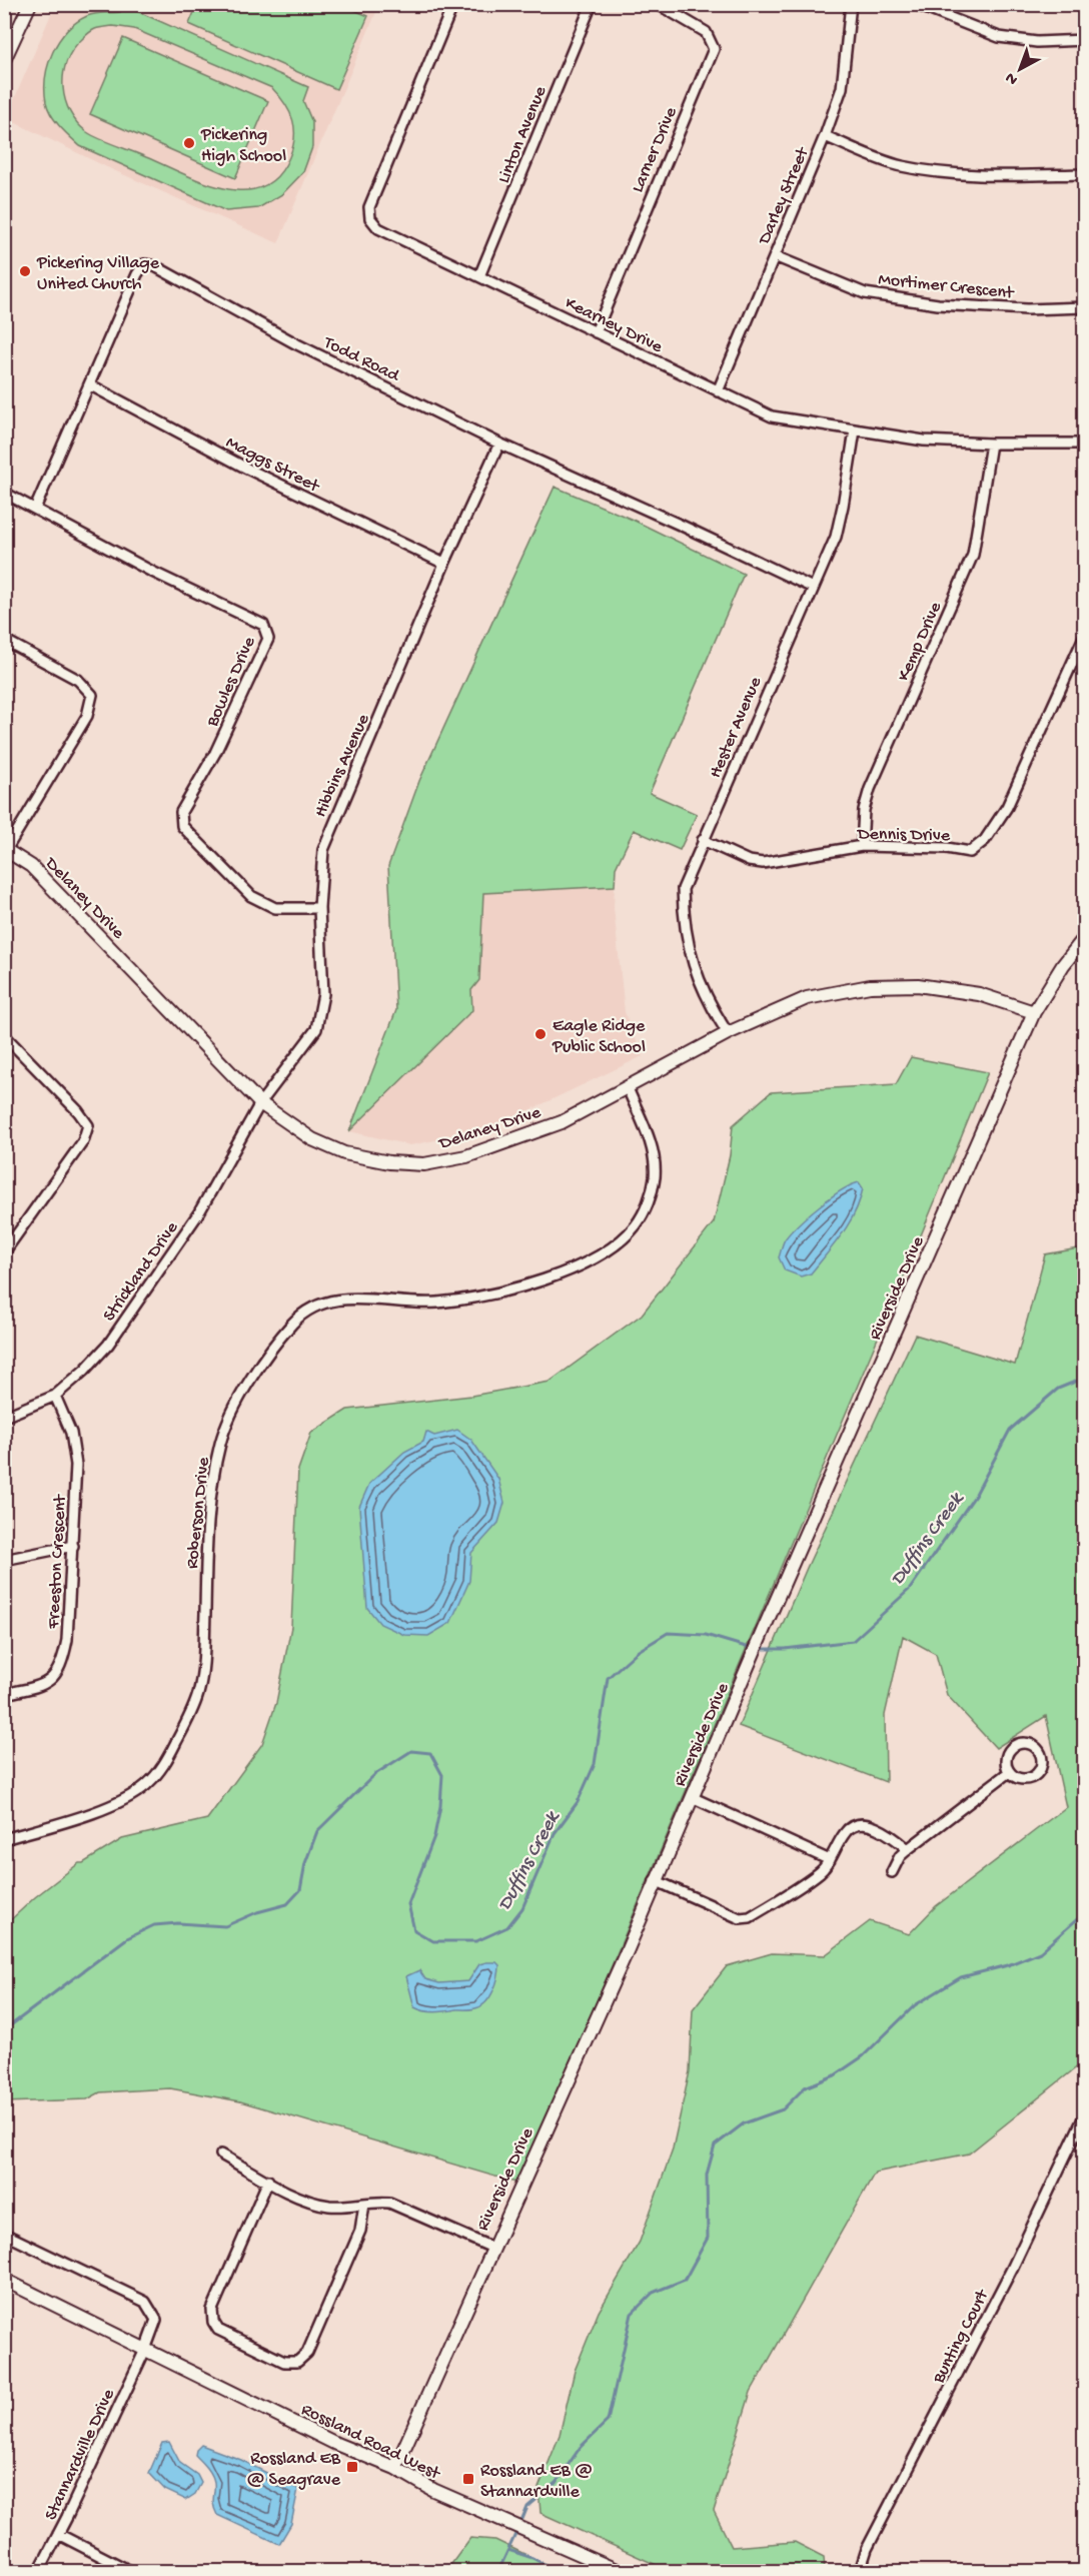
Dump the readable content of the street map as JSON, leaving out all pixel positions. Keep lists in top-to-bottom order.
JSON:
{
  "streets": {
    "street": [
      "Linton Avenue",
      "Larner Drive",
      "Darley Street",
      "Mortimer Crescent",
      "Kearney Drive",
      "Todd Road",
      "Maggs Street",
      "Kemp Drive",
      "Bowles Drive",
      "Hester Avenue",
      "Hibbins Avenue",
      "Dennis Drive",
      "Delaney Drive",
      "Strickland Drive",
      "Riverside Drive",
      "Roberson Drive",
      "Freeston Crescent",
      "Bunting Court",
      "Rossland Road West",
      "Stannardville Drive"
    ]
  },
  "crossings": [
    ["Linton Avenue", "Kearney Drive"],
    ["Larner Drive", "Kearney Drive"],
    ["Darley Street", "Mortimer Crescent"],
    ["Darley Street", "Kearney Drive"],
    ["Kearney Drive", "Kemp Drive"],
    ["Kearney Drive", "Hester Avenue"],
    ["Todd Road", "Maggs Street"],
    ["Todd Road", "Bowles Drive"],
    ["Todd Road", "Hester Avenue"],
    ["Todd Road", "Hibbins Avenue"],
    ["Maggs Street", "Hibbins Avenue"],
    ["Kemp Drive", "Dennis Drive"],
    ["Bowles Drive", "Hibbins Avenue"],
    ["Hester Avenue", "Dennis Drive"],
    ["Hester Avenue", "Delaney Drive"],
    ["Hibbins Avenue", "Delaney Drive"],
    ["Hibbins Avenue", "Strickland Drive"],
    ["Delaney Drive", "Strickland Drive"],
    ["Delaney Drive", "Riverside Drive"],
    ["Delaney Drive", "Roberson Drive"],
    ["Strickland Drive", "Freeston Crescent"],
    ["Riverside Drive", "Rossland Road West"],
    ["Rossland Road West", "Stannardville Drive"]
  ],
  "water": ["Duffins Creek"],
  "places": {
    "other": ["Pickering High School", "Pickering Village United Church", "Eagle Ridge Public School"],
    "transit": ["Rossland EB @ Seagrave", "Rossland EB @ Stannardville"]
  },
  "north": "bottom left"
}
